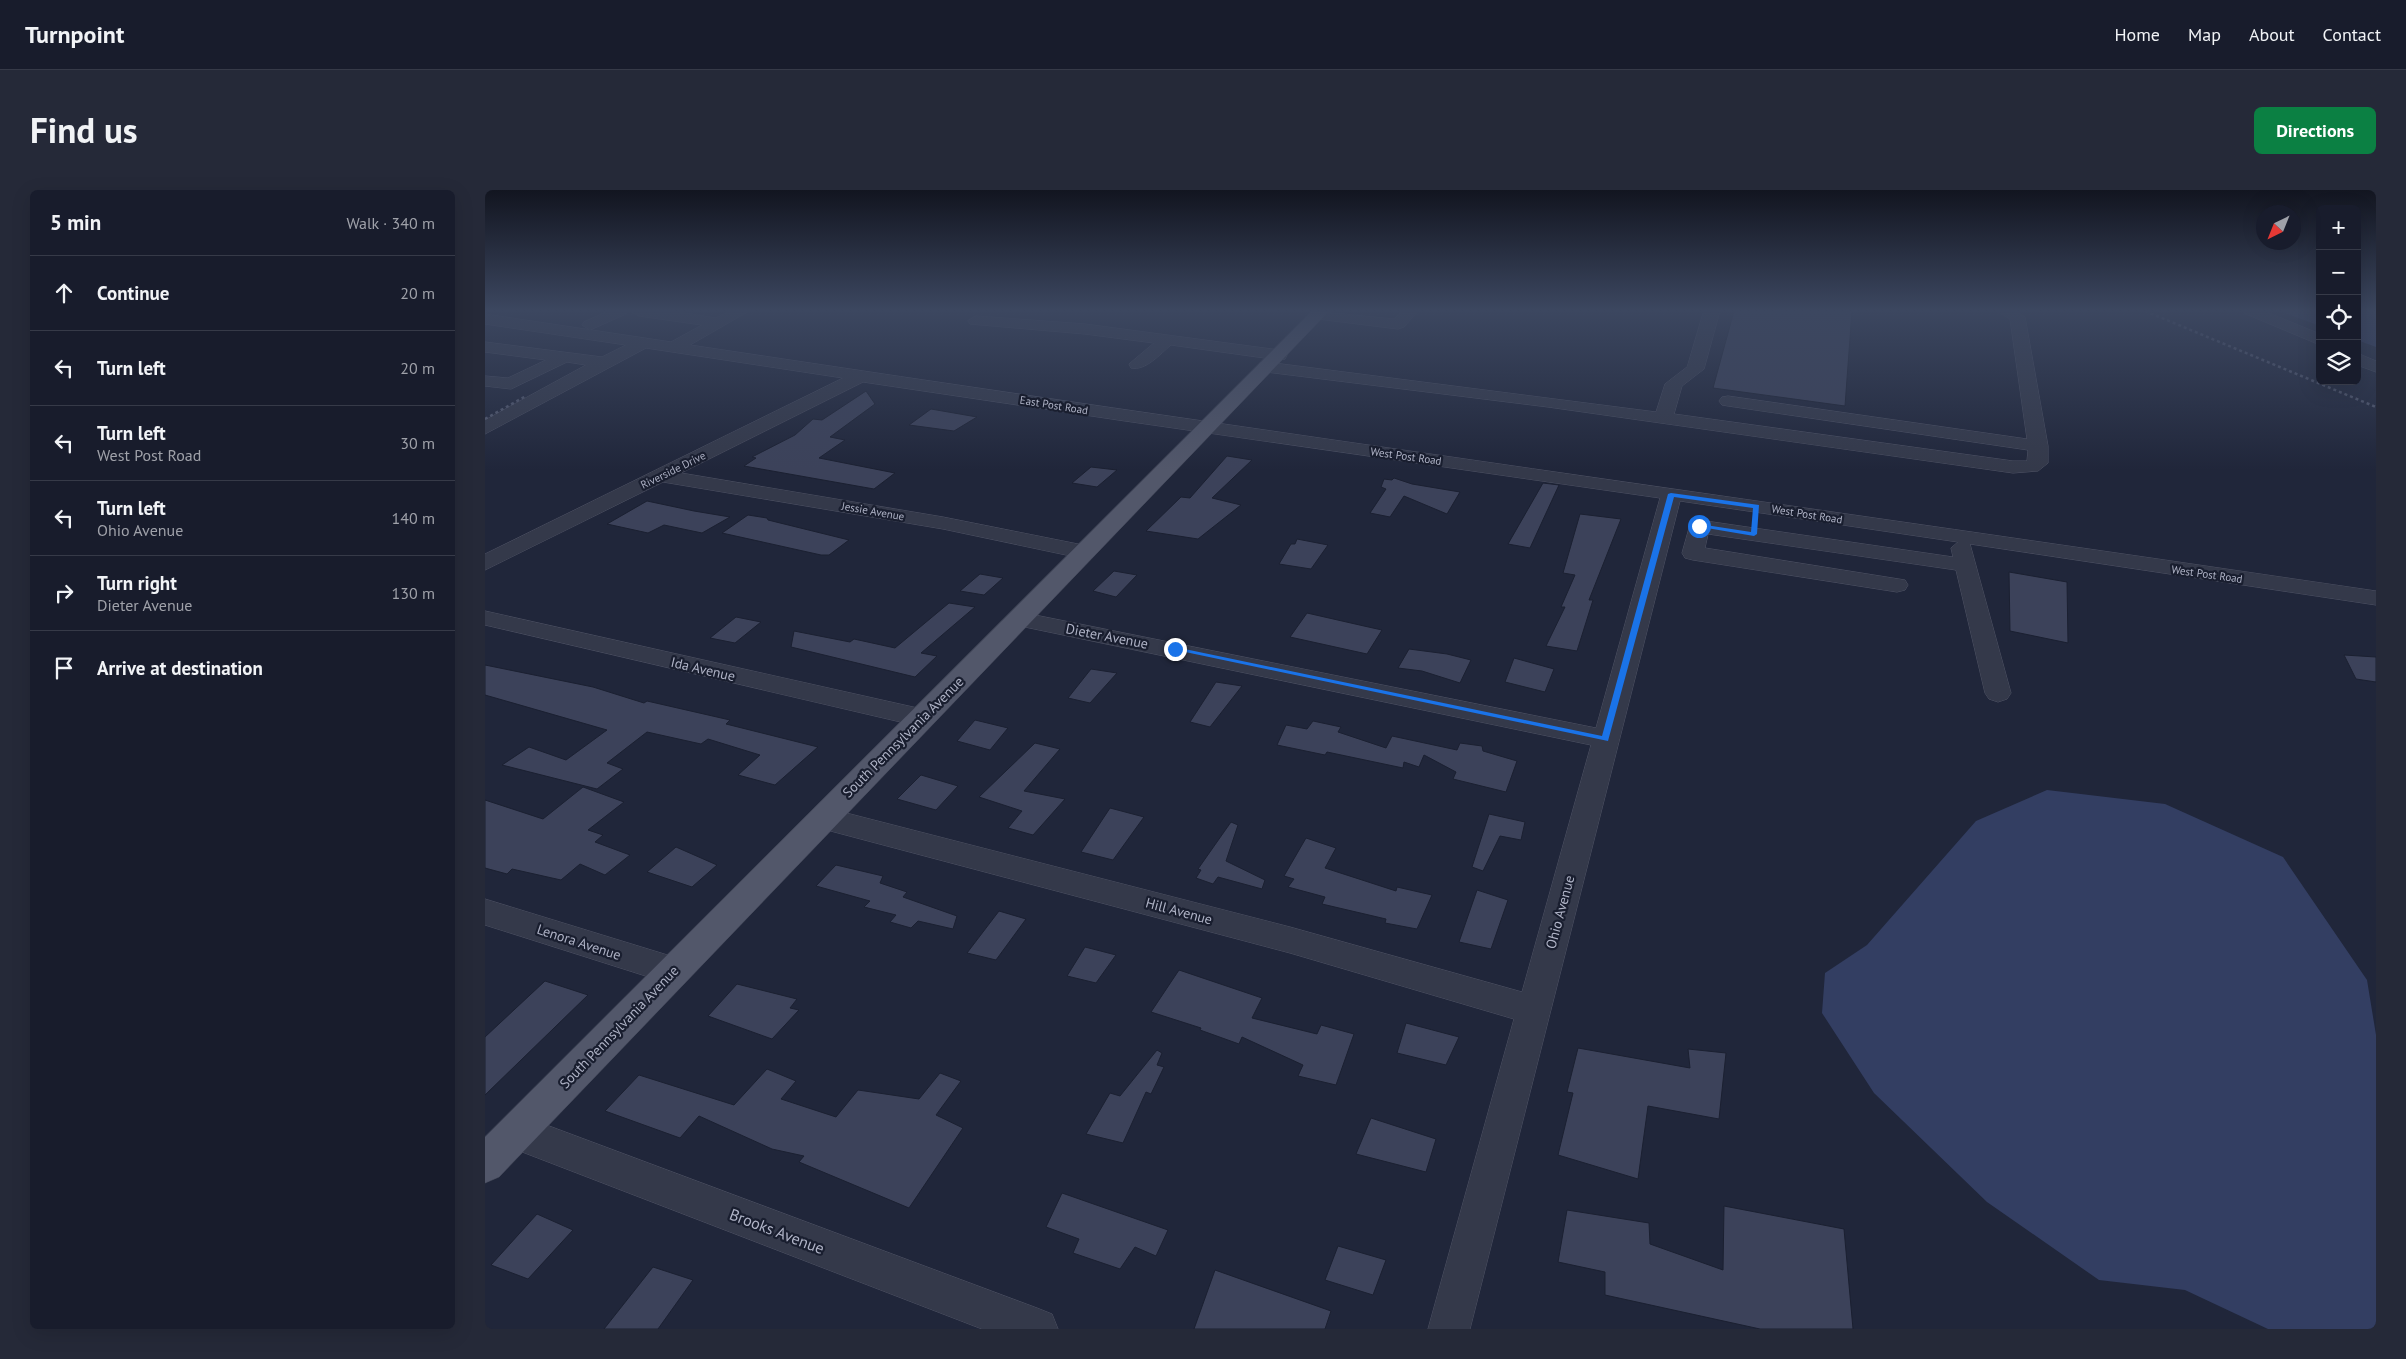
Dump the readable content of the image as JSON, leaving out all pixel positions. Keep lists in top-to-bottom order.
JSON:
{
  "streets": {
    "main road": ["South Pennsylvania Avenue"],
    "street": [
      "East Post Road",
      "West Post Road",
      "Riverside Drive",
      "Jessie Avenue",
      "Dieter Avenue",
      "Ida Avenue",
      "Hill Avenue",
      "Ohio Avenue",
      "Lenora Avenue",
      "Brooks Avenue"
    ]
  },
  "crossings": [
    ["East Post Road", "West Post Road"],
    ["East Post Road", "Riverside Drive"],
    ["East Post Road", "South Pennsylvania Avenue"],
    ["West Post Road", "South Pennsylvania Avenue"],
    ["West Post Road", "Ohio Avenue"],
    ["Riverside Drive", "Jessie Avenue"],
    ["Jessie Avenue", "South Pennsylvania Avenue"],
    ["Dieter Avenue", "South Pennsylvania Avenue"],
    ["Dieter Avenue", "Ohio Avenue"],
    ["Ida Avenue", "South Pennsylvania Avenue"],
    ["South Pennsylvania Avenue", "Hill Avenue"],
    ["South Pennsylvania Avenue", "Lenora Avenue"],
    ["South Pennsylvania Avenue", "Brooks Avenue"],
    ["Hill Avenue", "Ohio Avenue"]
  ],
  "north": "bottom left",
  "page": {
    "header": "Turnpoint",
    "nav": [
      "Home",
      "Map",
      "About",
      "Contact"
    ],
    "title": "Find us",
    "buttons": "Directions",
    "heading": ["5 min", "Walk · 340 m"],
    "map_buttons": ["+", "−"],
    "list": [
      ["Continue", "20 m"],
      ["Turn left", "20 m"],
      ["Turn left", "West Post Road", "30 m"],
      ["Turn left", "Ohio Avenue", "140 m"],
      ["Turn right", "Dieter Avenue", "130 m"],
      "Arrive at destination"
    ]
  }
}
